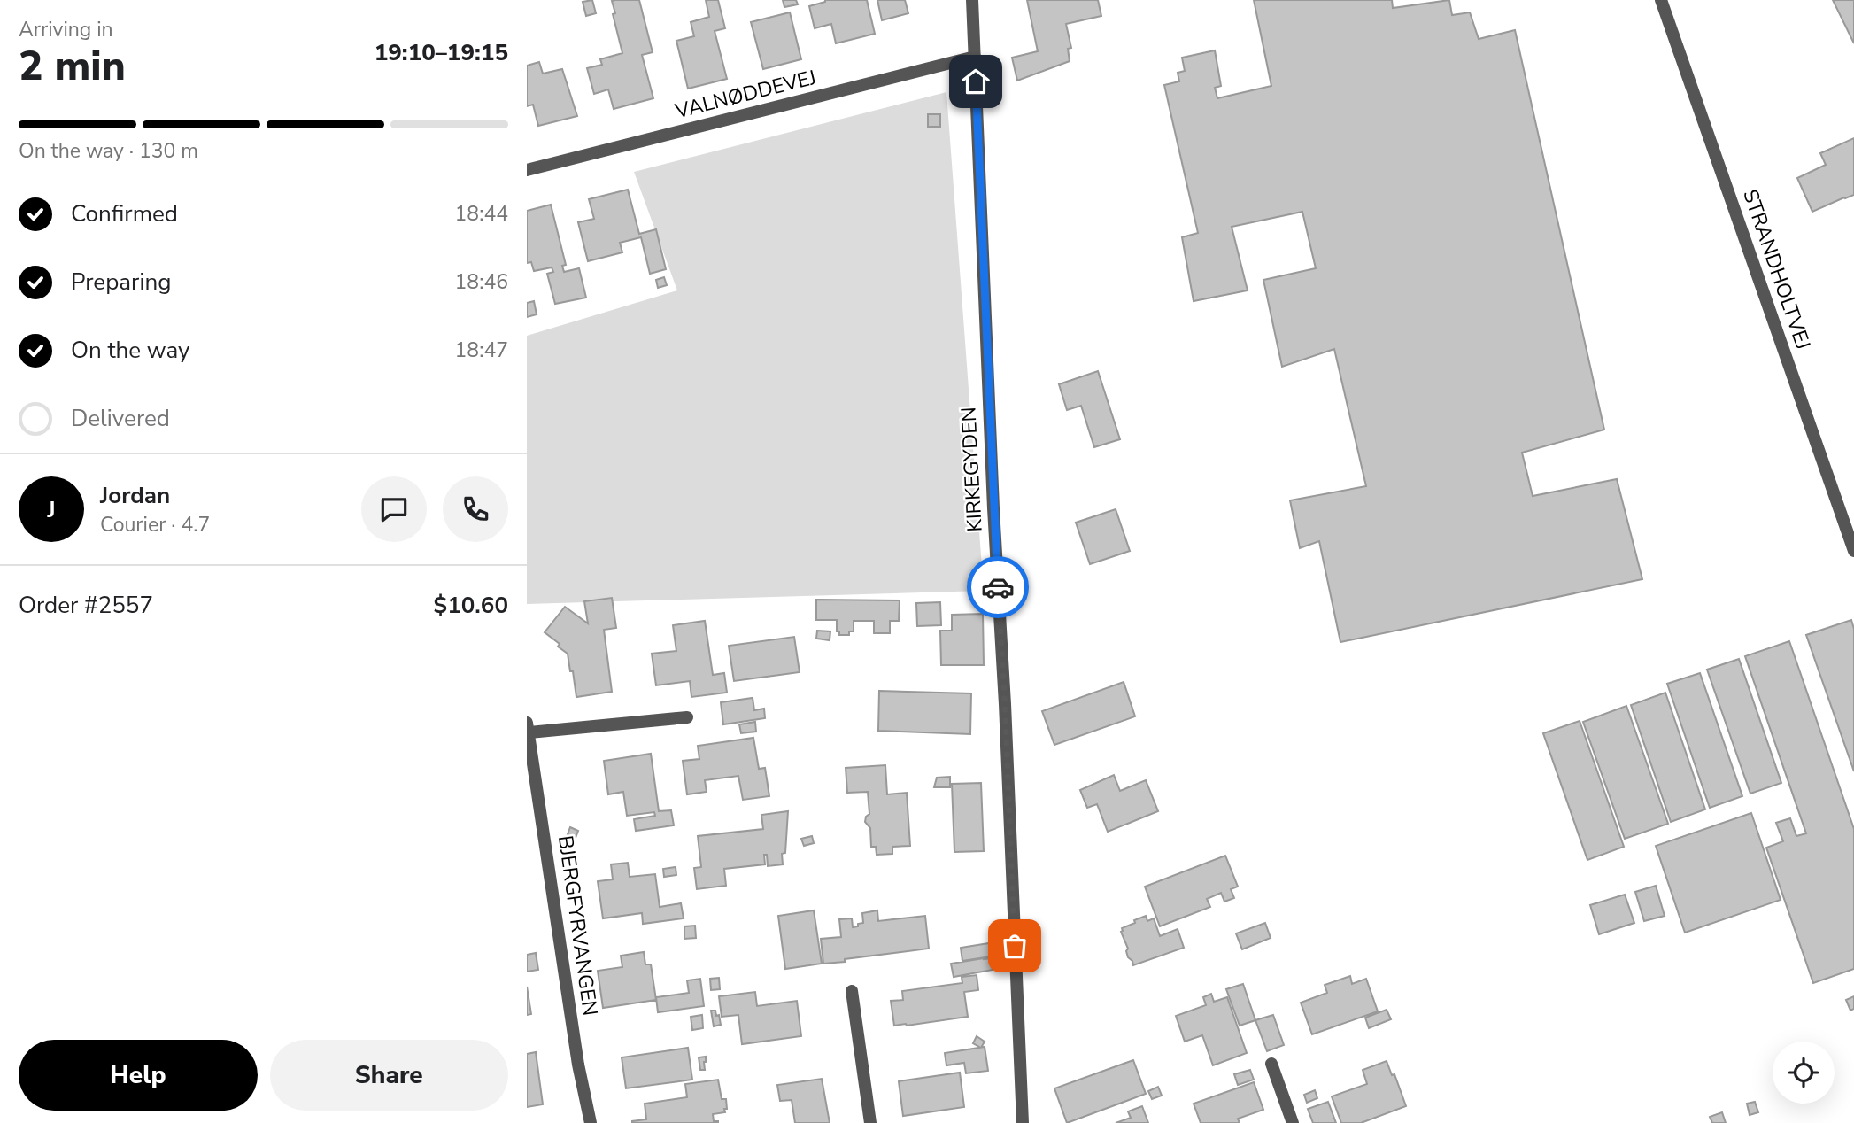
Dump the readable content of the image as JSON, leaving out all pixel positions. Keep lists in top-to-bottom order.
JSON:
{
  "streets": {
    "street": [
      "VALNØDDEVEJ",
      "STRANDHOLTVEJ",
      "KIRKEGYDEN",
      "BJERGFYRVANGEN"
    ]
  },
  "crossings": [
    ["VALNØDDEVEJ", "KIRKEGYDEN"]
  ],
  "page": {
    "heading": ["2 min", "Arriving in", "19:10–19:15"],
    "panel": [
      "Jordan",
      "Courier · 4.7",
      "Order #2557",
      "$10.60"
    ],
    "bar": "On the way · 130 m",
    "list": [
      ["Confirmed", "18:44"],
      ["Preparing", "18:46"],
      ["On the way", "18:47"],
      "Delivered"
    ],
    "round": "J",
    "buttons": ["Help", "Share"]
  }
}
